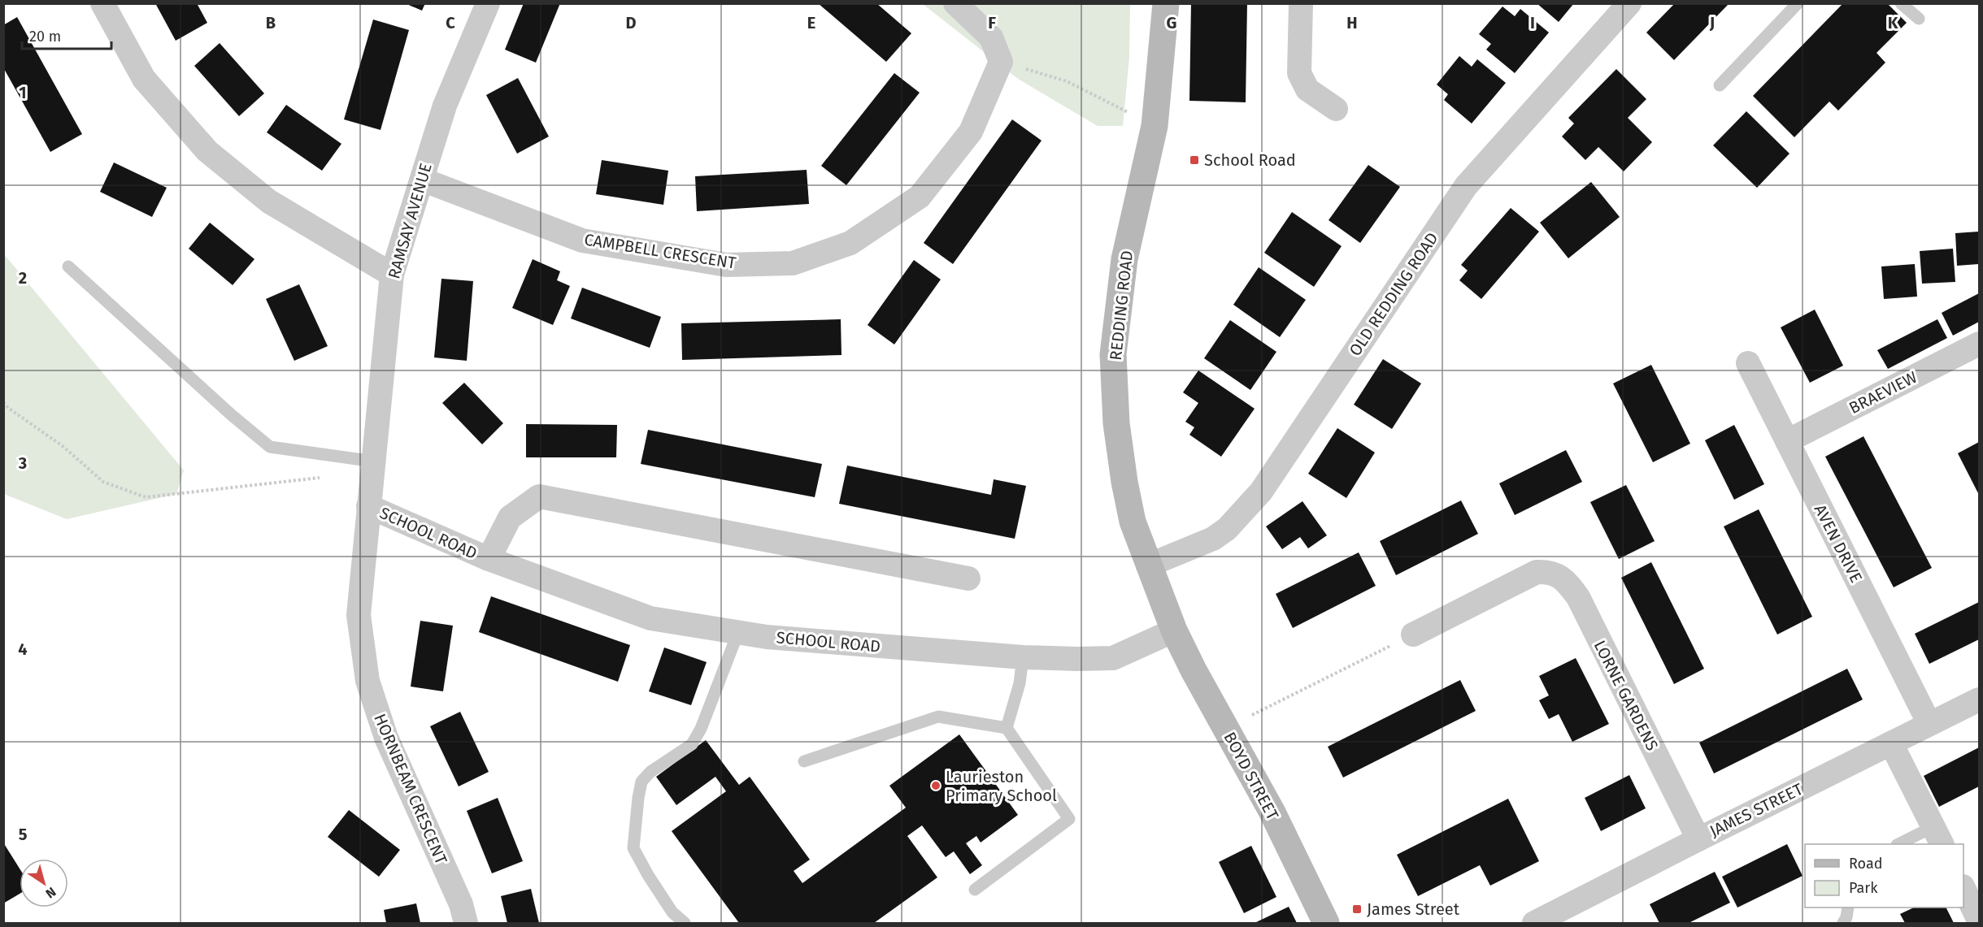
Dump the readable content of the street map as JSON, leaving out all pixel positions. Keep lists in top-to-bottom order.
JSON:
{
  "streets": {
    "street": [
      "RAMSAY AVENUE",
      "CAMPBELL CRESCENT",
      "OLD REDDING ROAD",
      "REDDING ROAD",
      "BRAEVIEW",
      "SCHOOL ROAD",
      "AVEN DRIVE",
      "LORNE GARDENS",
      "BOYD STREET",
      "HORNBEAM CRESCENT",
      "JAMES STREET"
    ]
  },
  "crossings": [
    ["RAMSAY AVENUE", "CAMPBELL CRESCENT"],
    ["RAMSAY AVENUE", "SCHOOL ROAD"],
    ["RAMSAY AVENUE", "HORNBEAM CRESCENT"],
    ["OLD REDDING ROAD", "REDDING ROAD"],
    ["REDDING ROAD", "SCHOOL ROAD"],
    ["REDDING ROAD", "BOYD STREET"],
    ["BRAEVIEW", "AVEN DRIVE"],
    ["SCHOOL ROAD", "BOYD STREET"],
    ["SCHOOL ROAD", "HORNBEAM CRESCENT"],
    ["AVEN DRIVE", "JAMES STREET"],
    ["LORNE GARDENS", "JAMES STREET"]
  ],
  "places": {
    "transit": ["School Road", "James Street"],
    "other": ["Laurieston Primary School"]
  },
  "legend": ["Road", "Park"],
  "scale_bar": "20 m",
  "north": "bottom right",
  "grid": {
    "columns": [
      "B",
      "C",
      "D",
      "E",
      "F",
      "G",
      "H",
      "I",
      "J",
      "K"
    ],
    "rows": [
      "1",
      "2",
      "3",
      "4",
      "5"
    ]
  }
}
